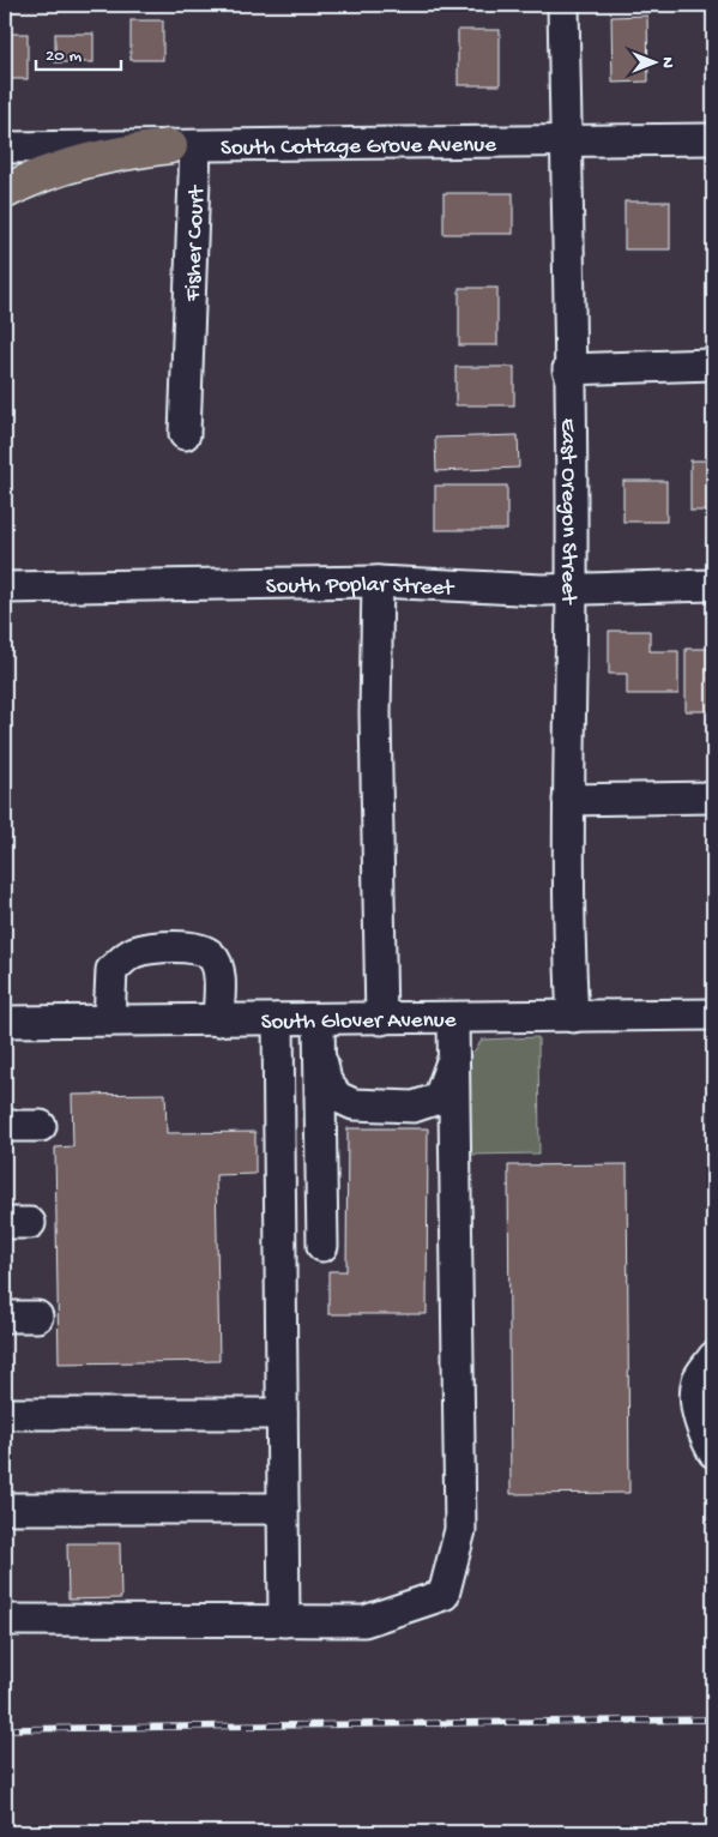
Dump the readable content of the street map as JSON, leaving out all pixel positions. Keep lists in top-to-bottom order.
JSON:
{
  "streets": {
    "street": [
      "South Cottage Grove Avenue",
      "Fisher Court",
      "East Oregon Street",
      "South Poplar Street",
      "South Glover Avenue"
    ]
  },
  "crossings": [
    ["South Cottage Grove Avenue", "Fisher Court"],
    ["South Cottage Grove Avenue", "East Oregon Street"],
    ["East Oregon Street", "South Poplar Street"],
    ["East Oregon Street", "South Glover Avenue"]
  ],
  "scale_bar": "20 m",
  "north": "right"
}
